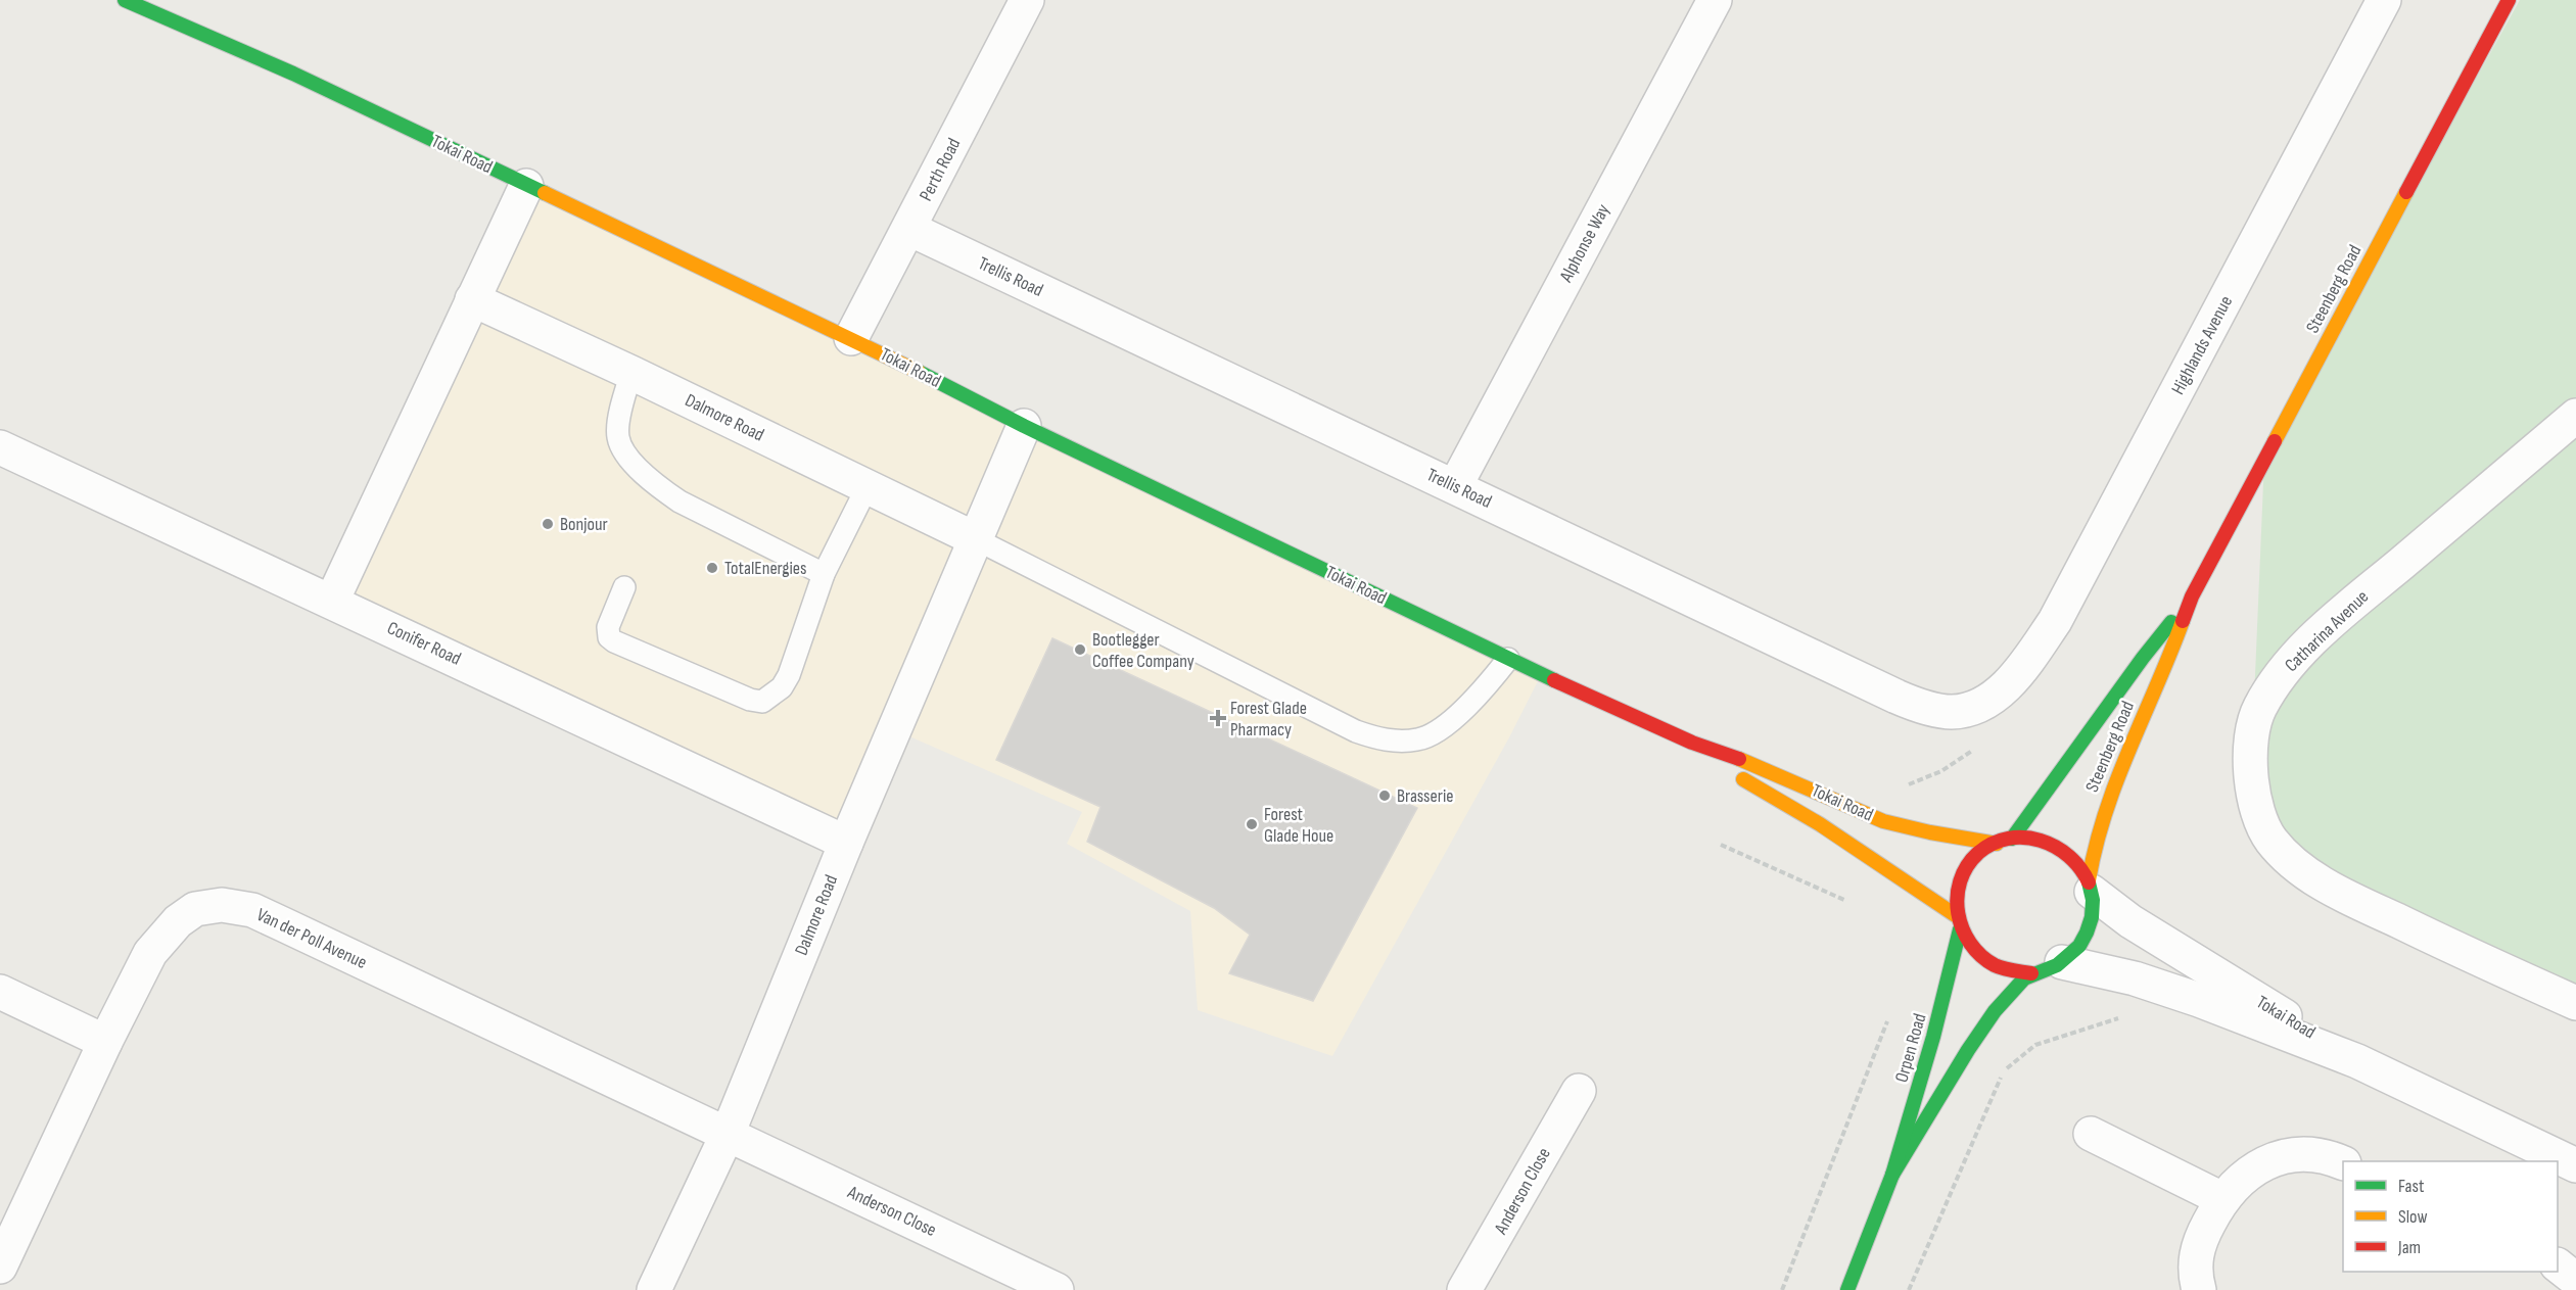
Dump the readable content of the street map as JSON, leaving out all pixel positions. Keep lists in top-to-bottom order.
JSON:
{
  "streets": {
    "main road": ["Tokai Road", "Steenberg Road", "Orpen Road"],
    "street": [
      "Perth Road",
      "Alphonse Way",
      "Trellis Road",
      "Highlands Avenue",
      "Dalmore Road",
      "Catharina Avenue",
      "Conifer Road",
      "Van der Poll Avenue",
      "Anderson Close"
    ]
  },
  "crossings": [
    ["Tokai Road", "Perth Road"],
    ["Tokai Road", "Steenberg Road"],
    ["Tokai Road", "Dalmore Road"],
    ["Tokai Road", "Orpen Road"],
    ["Perth Road", "Trellis Road"],
    ["Alphonse Way", "Trellis Road"],
    ["Trellis Road", "Highlands Avenue"],
    ["Steenberg Road", "Orpen Road"],
    ["Dalmore Road", "Conifer Road"],
    ["Dalmore Road", "Van der Poll Avenue"],
    ["Dalmore Road", "Anderson Close"],
    ["Van der Poll Avenue", "Anderson Close"]
  ],
  "places": {
    "other": [
      "Bonjour",
      "TotalEnergies",
      "Bootlegger Coffee Company",
      "Brasserie",
      "Forest Glade Houe"
    ],
    "health": ["Forest Glade Pharmacy"]
  },
  "legend": ["Fast", "Slow", "Jam"]
}
